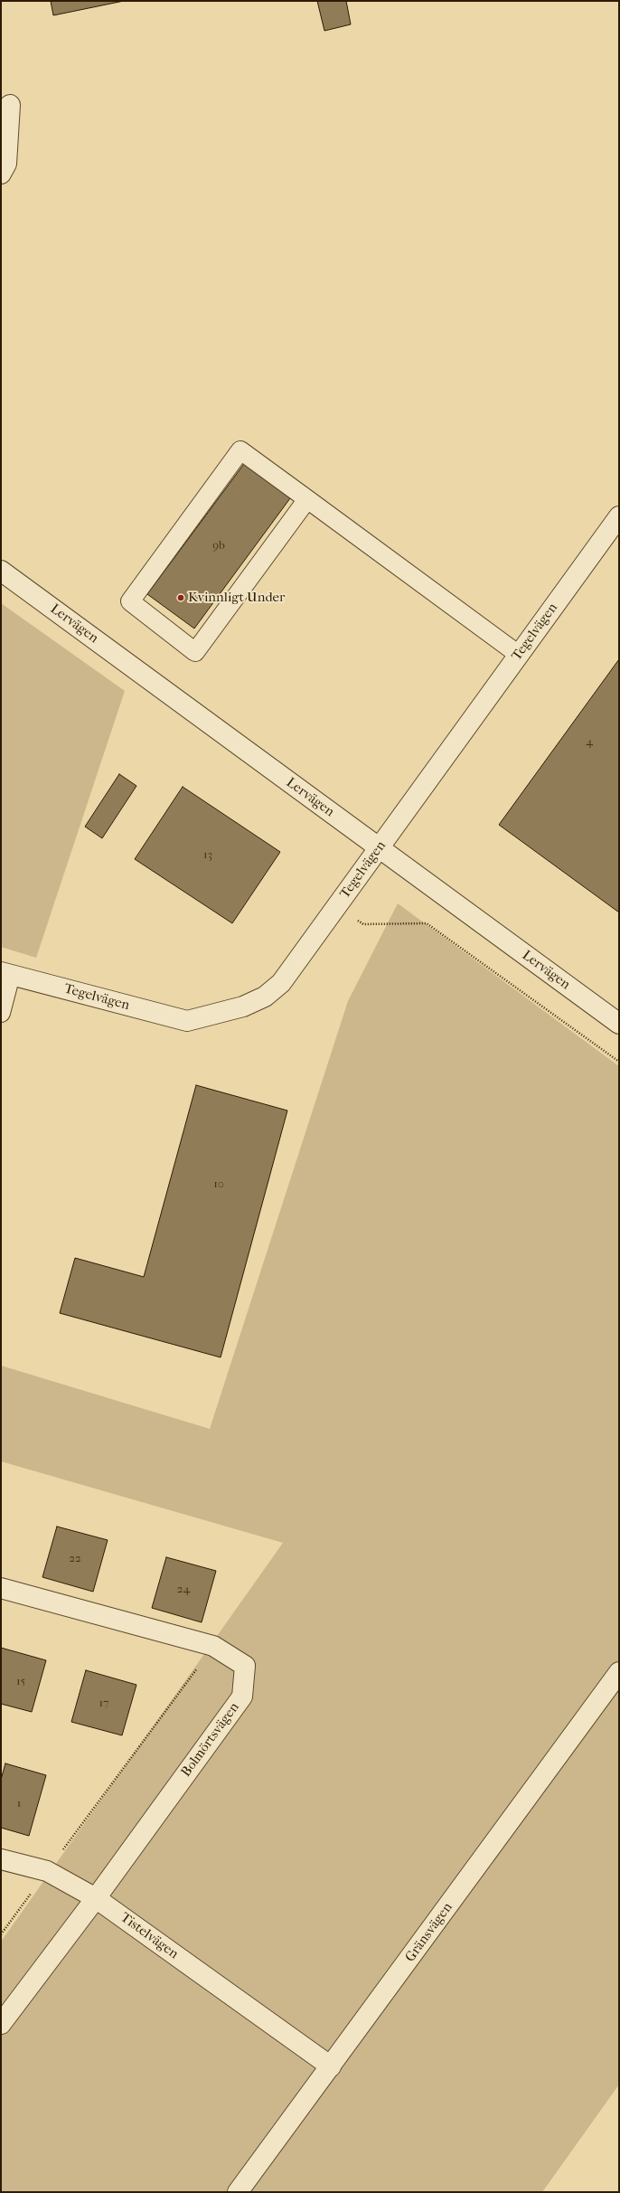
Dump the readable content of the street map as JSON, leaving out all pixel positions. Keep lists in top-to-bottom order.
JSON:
{
  "streets": {
    "street": [
      "Lervägen",
      "Tegelvägen",
      "Bolmörtsvägen",
      "Gränsvägen",
      "Tistelvägen"
    ]
  },
  "crossings": [
    ["Lervägen", "Tegelvägen"],
    ["Bolmörtsvägen", "Tistelvägen"],
    ["Gränsvägen", "Tistelvägen"]
  ],
  "places": ["Kvinnligt Under"],
  "house_numbers": [
    "9b",
    "4",
    "13",
    "10",
    "22",
    "24",
    "15",
    "17",
    "1"
  ]
}
